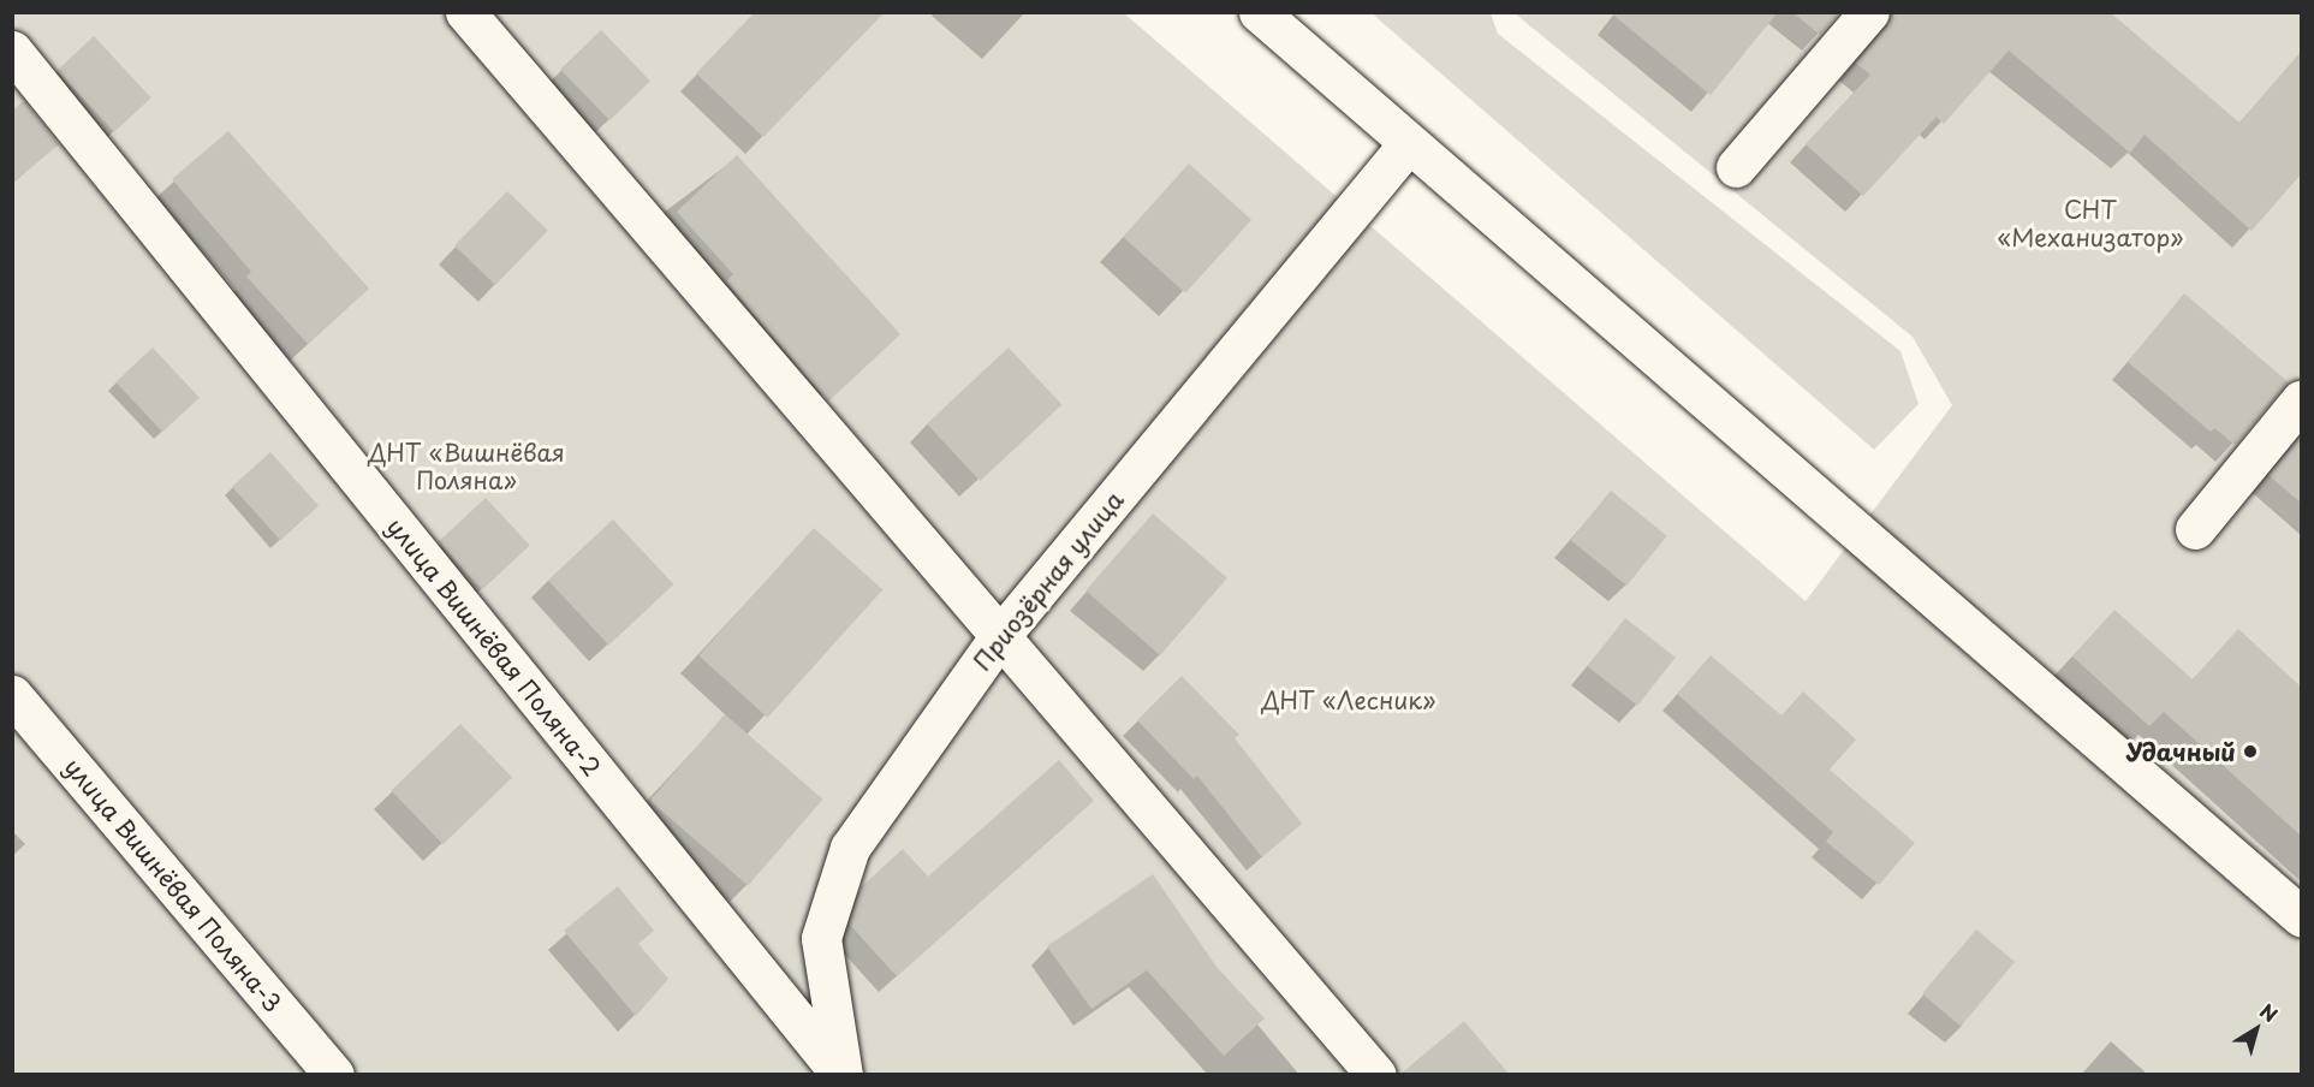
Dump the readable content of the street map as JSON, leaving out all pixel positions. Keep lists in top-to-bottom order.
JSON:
{
  "streets": {
    "street": ["Приозёрная улица", "улица Вишнёвая Поляна-2", "улица Вишнёвая Поляна-3"]
  },
  "crossings": [
    ["Приозёрная улица", "улица Вишнёвая Поляна-2"]
  ],
  "parks": ["СНТ «Механизатор»", "ДНТ «Вишнёвая Поляна»", "ДНТ «Лесник»"],
  "places": ["Удачный"],
  "north": "top right"
}
